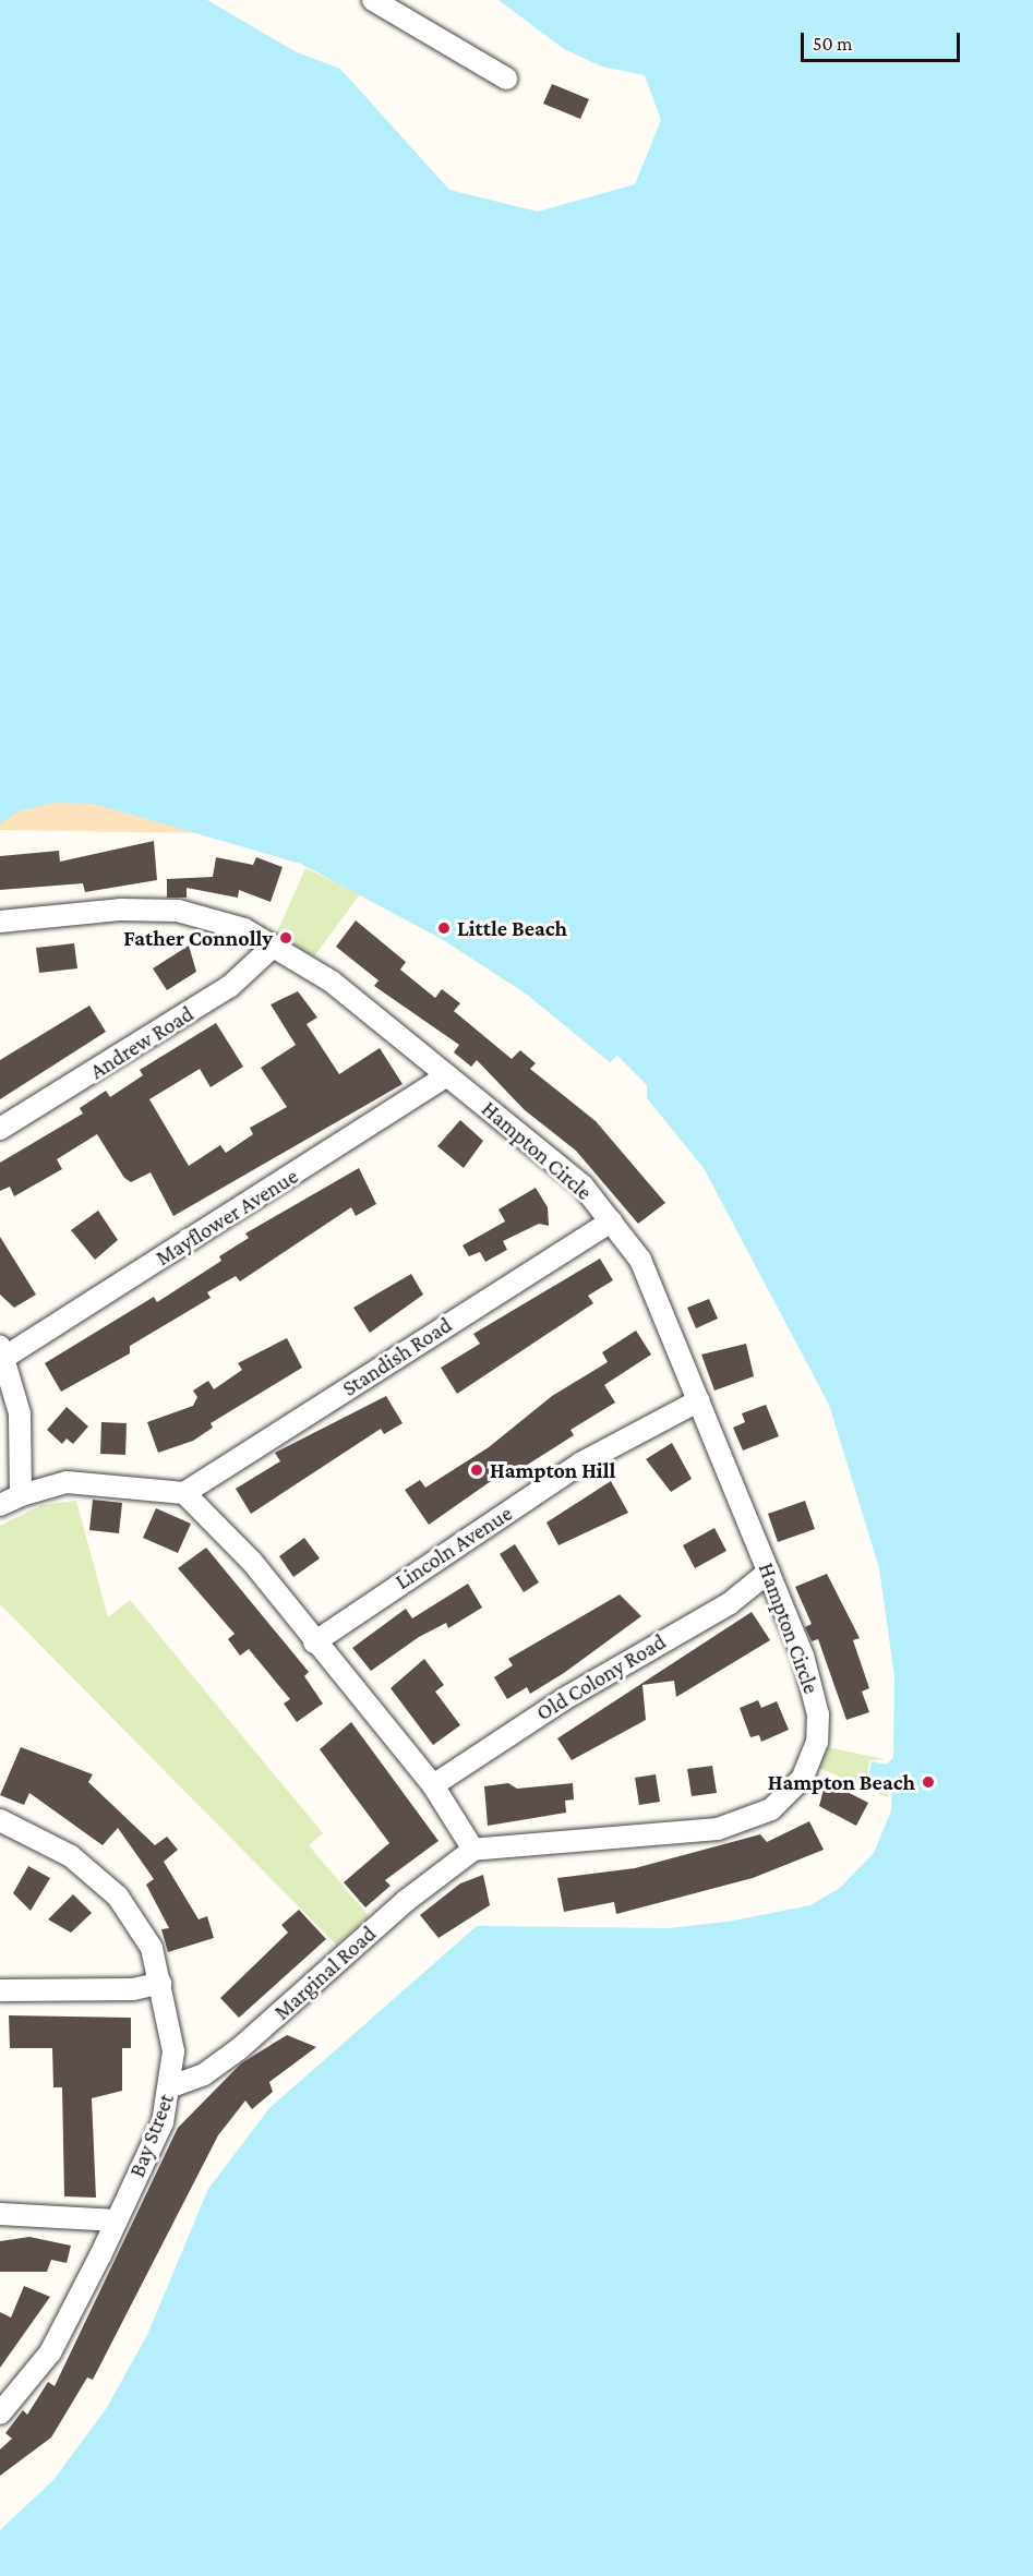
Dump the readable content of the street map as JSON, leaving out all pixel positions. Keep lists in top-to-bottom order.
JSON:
{
  "streets": {
    "street": [
      "Andrew Road",
      "Hampton Circle",
      "Mayflower Avenue",
      "Standish Road",
      "Lincoln Avenue",
      "Old Colony Road",
      "Marginal Road",
      "Bay Street"
    ]
  },
  "crossings": [
    ["Andrew Road", "Hampton Circle"],
    ["Hampton Circle", "Mayflower Avenue"],
    ["Hampton Circle", "Standish Road"],
    ["Hampton Circle", "Lincoln Avenue"],
    ["Hampton Circle", "Old Colony Road"],
    ["Hampton Circle", "Marginal Road"],
    ["Marginal Road", "Bay Street"]
  ],
  "places": [
    "Little Beach",
    "Father Connolly",
    "Hampton Hill",
    "Hampton Beach"
  ],
  "scale_bar": "50 m"
}
